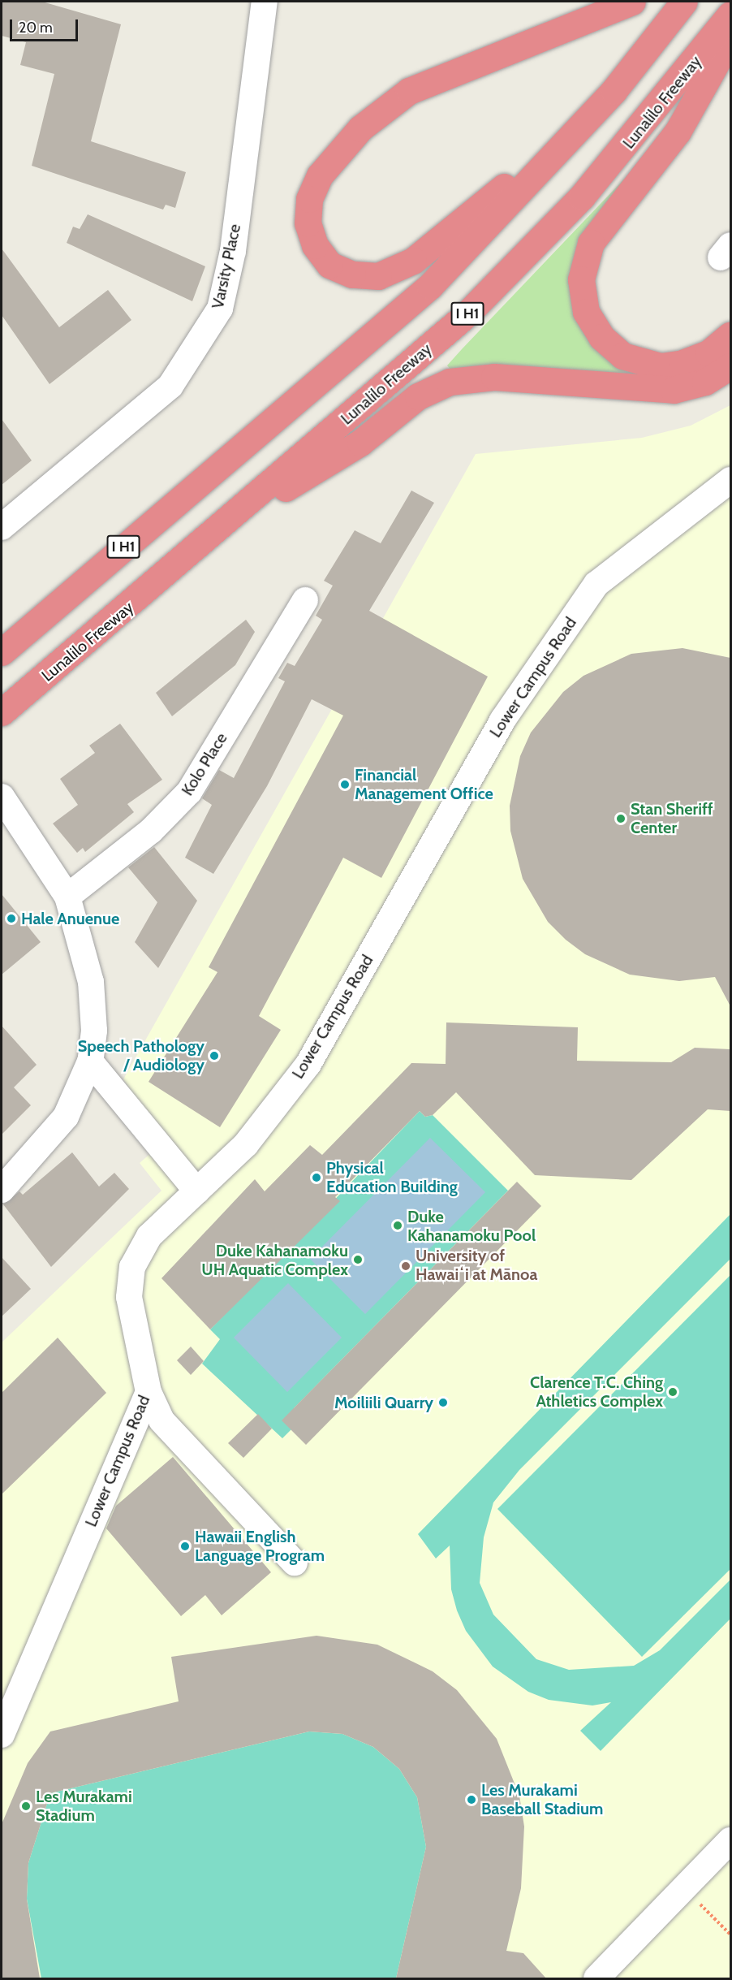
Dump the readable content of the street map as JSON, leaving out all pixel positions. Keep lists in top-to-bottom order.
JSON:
{
  "streets": {
    "highway": ["Lunalilo Freeway", "I H1"],
    "street": ["Varsity Place", "Lower Campus Road", "Kolo Place"]
  },
  "places": [
    "Financial Management Office",
    "Stan Sheriff Center",
    "Hale Anuenue",
    "Speech Pathology / Audiology",
    "Physical Education Building",
    "Duke Kahanamoku Pool",
    "Duke Kahanamoku UH Aquatic Complex",
    "University of Hawaiʻi at Mānoa",
    "Clarence T.C. Ching Athletics Complex",
    "Moiliili Quarry",
    "Hawaii English Language Program",
    "Les Murakami Baseball Stadium",
    "Les Murakami Stadium"
  ],
  "scale_bar": "20 m"
}
